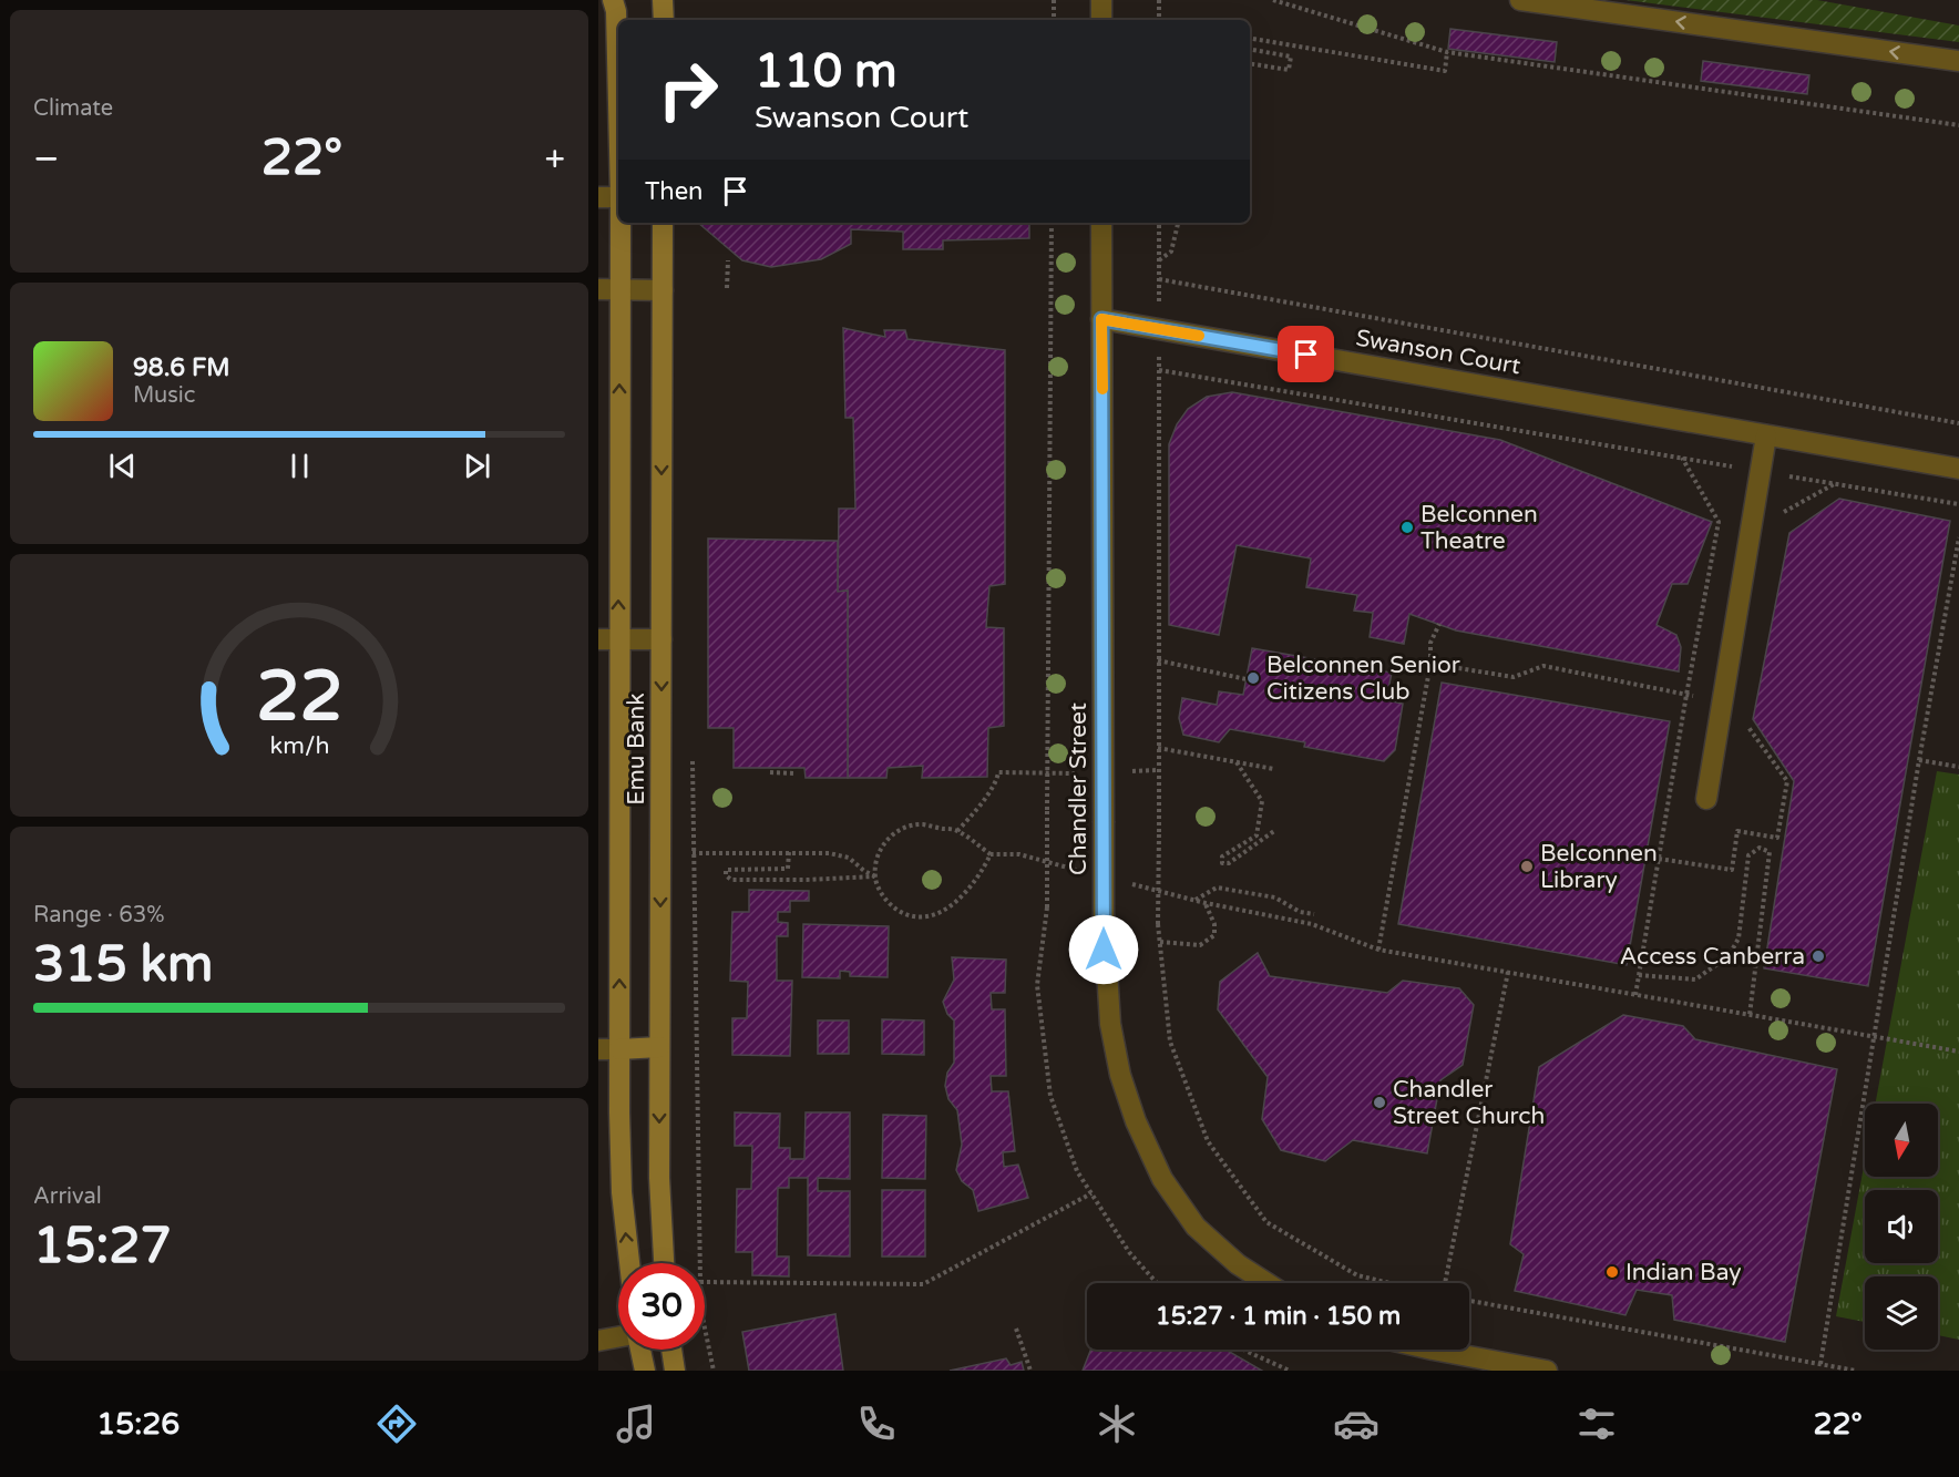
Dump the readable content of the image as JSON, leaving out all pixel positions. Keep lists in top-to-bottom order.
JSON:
{
  "streets": {
    "street": ["Swanson Court", "Emu Bank", "Chandler Street"]
  },
  "crossings": [
    ["Swanson Court", "Chandler Street"]
  ],
  "places": [
    "Belconnen Theatre",
    "Belconnen Senior Citizens Club",
    "Belconnen Library",
    "Access Canberra",
    "Chandler Street Church",
    "Indian Bay"
  ],
  "north": "bottom",
  "page": {
    "tile": [
      "Climate",
      ["Range · 63%", "315 km"],
      ["Arrival", "15:27"]
    ],
    "turn": ["110 m", "Swanson Court"],
    "heat": ["−", "22°", "+"],
    "then": "Then",
    "song": ["98.6 FM", "Music"],
    "limit": "30",
    "trip": "15:27 · 1 min · 150 m",
    "tabs": ["15:26", "22°"],
    "gauge": ["22", "km/h"]
  }
}
